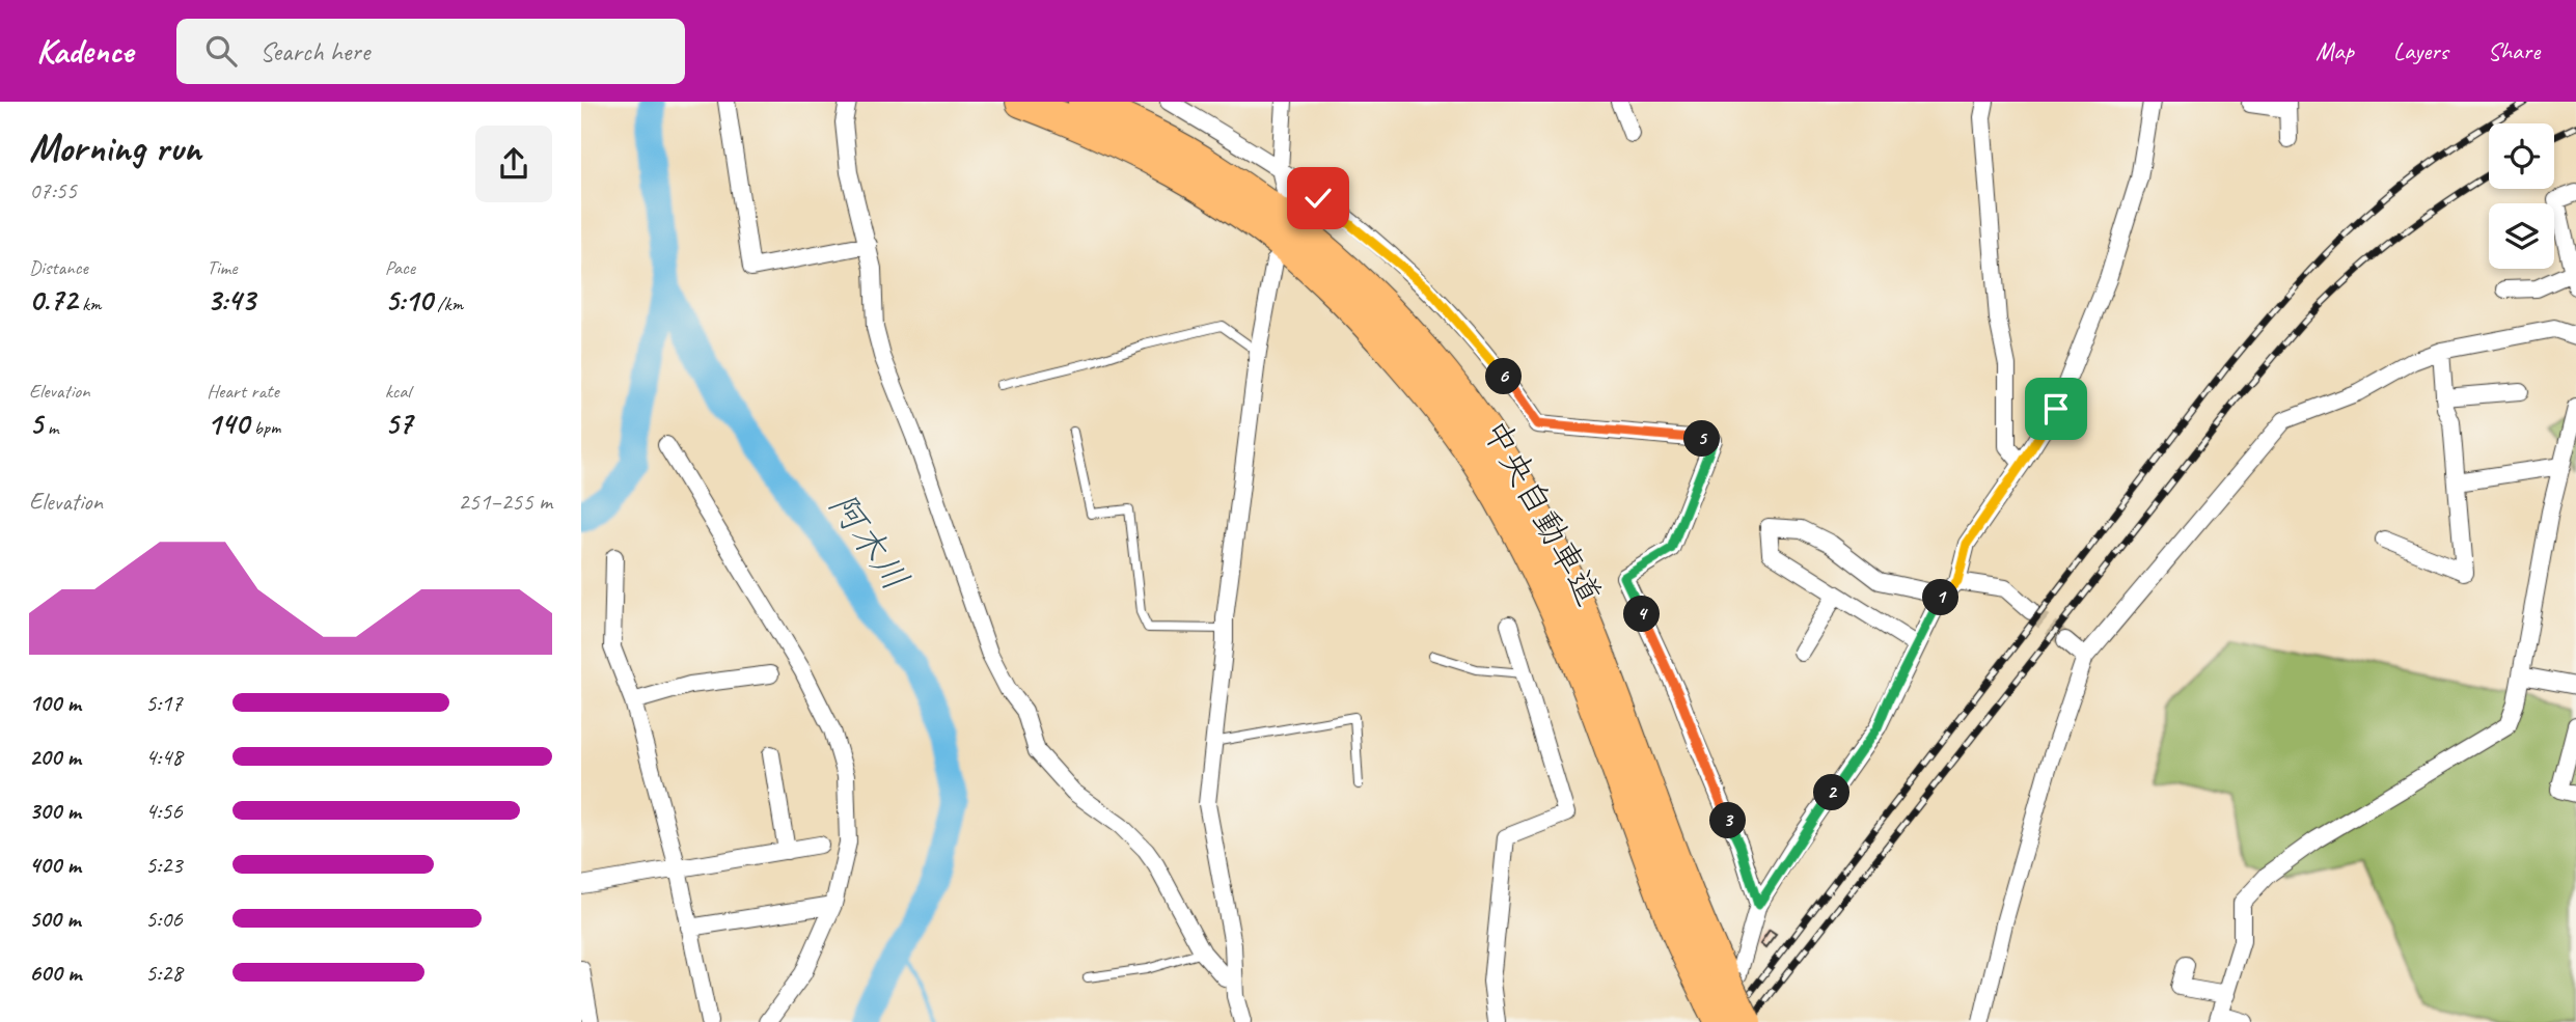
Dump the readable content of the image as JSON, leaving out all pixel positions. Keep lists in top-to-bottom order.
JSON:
{
  "streets": {
    "highway": ["中央自動車道"]
  },
  "water": ["阿木川"],
  "page": {
    "header": "Kadence",
    "search": "Search here",
    "nav": ["Map", "Layers", "Share"],
    "heading": ["Morning run", "07:55"],
    "stats": [
      ["Distance", "0.72 km"],
      ["Time", "3:43"],
      ["Pace", "5:10 /km"],
      ["Elevation", "5 m"],
      ["Heart rate", "140 bpm"],
      ["kcal", "57"]
    ],
    "pins": [
      "6",
      "5",
      "1",
      "4",
      "2",
      "3"
    ],
    "chart": ["Elevation", "251–255 m"],
    "list": [
      {
        "name": "100 m",
        "note": "5:17"
      },
      {
        "name": "200 m",
        "note": "4:48"
      },
      {
        "name": "300 m",
        "note": "4:56"
      },
      {
        "name": "400 m",
        "note": "5:23"
      },
      {
        "name": "500 m",
        "note": "5:06"
      },
      {
        "name": "600 m",
        "note": "5:28"
      }
    ]
  }
}
